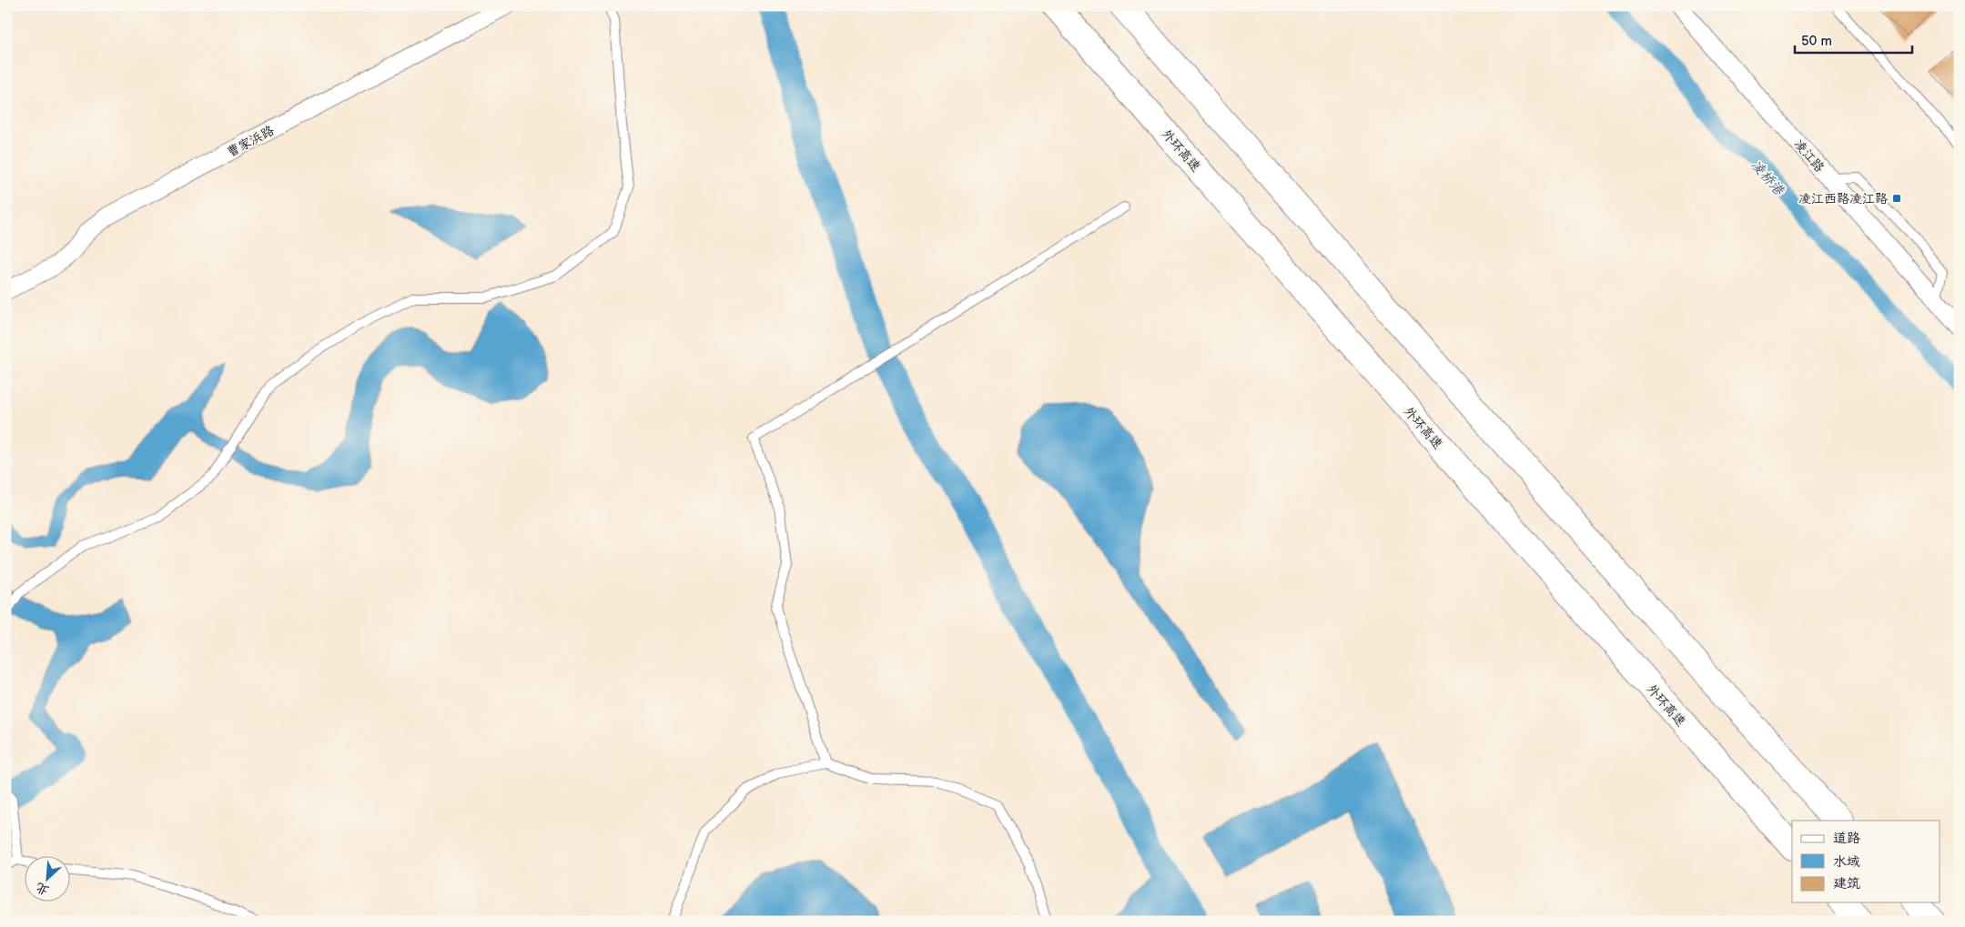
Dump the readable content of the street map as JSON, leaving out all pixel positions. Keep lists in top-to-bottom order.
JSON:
{
  "streets": {
    "highway": ["外环高速"],
    "street": ["曹家浜路", "凌江路"]
  },
  "water": ["凌桥港"],
  "places": {
    "transit": ["凌江西路凌江路"]
  },
  "legend": ["道路", "水域", "建筑"],
  "scale_bar": "50 m",
  "north": "bottom left"
}
